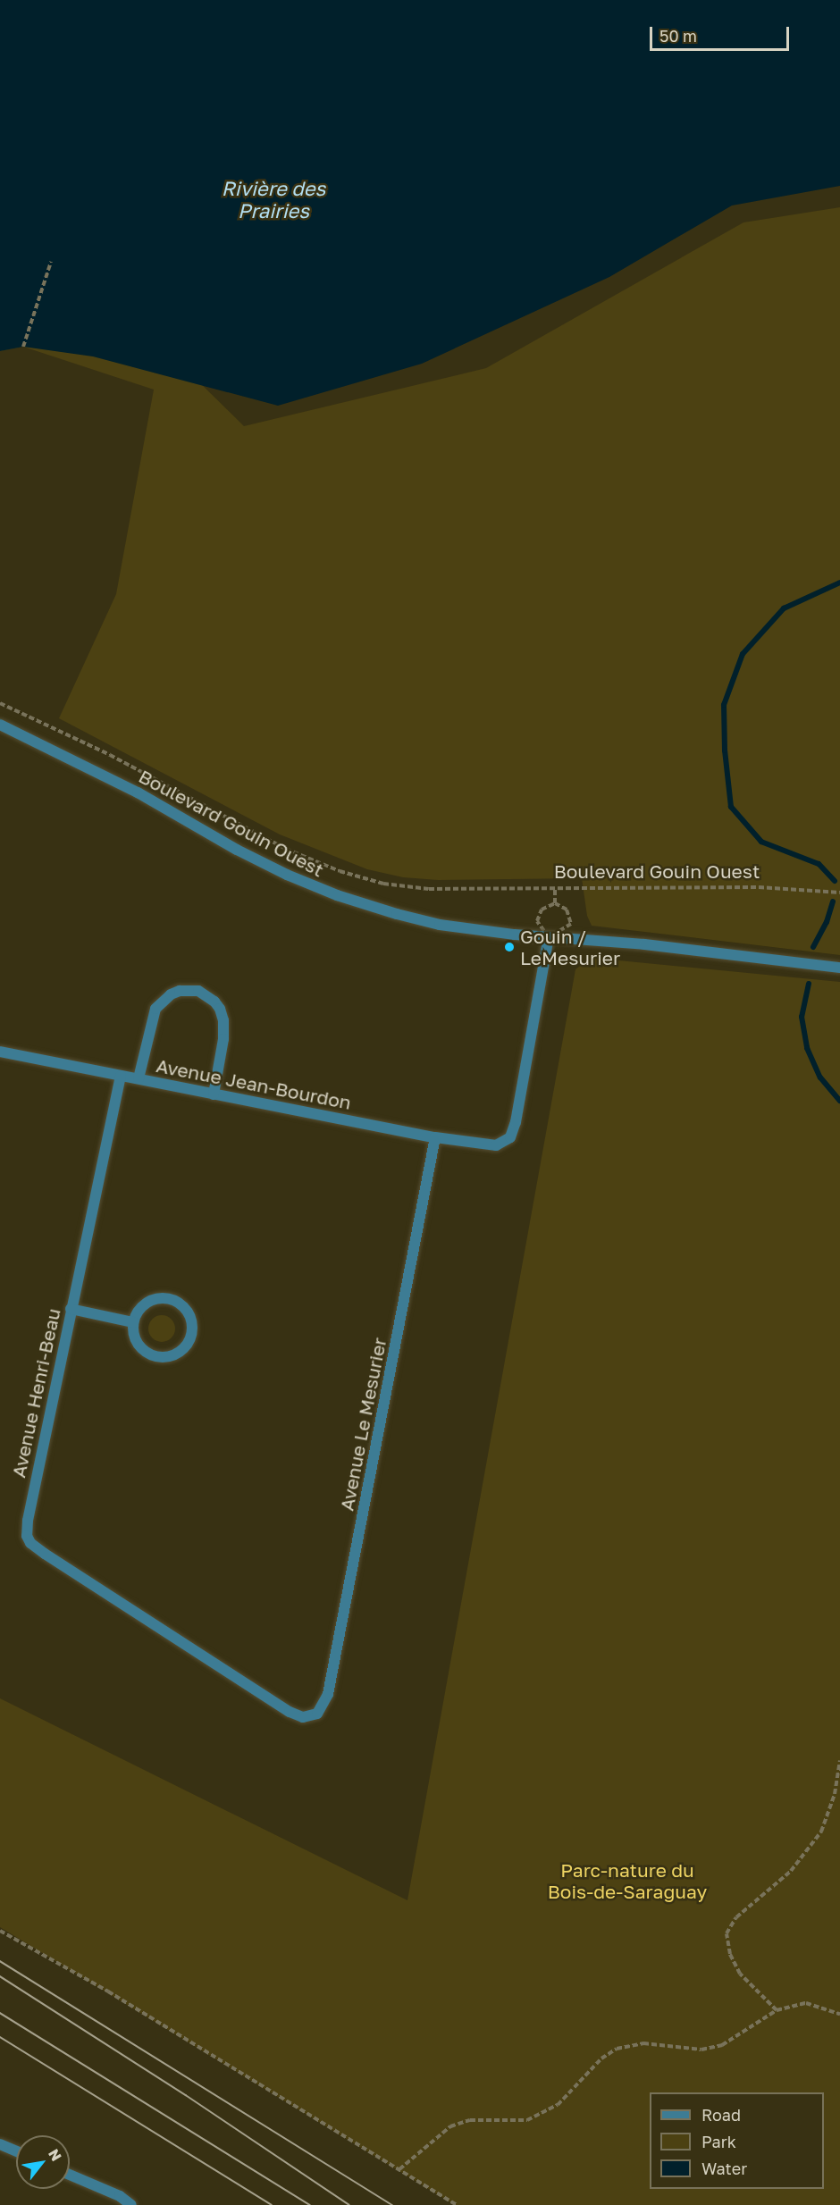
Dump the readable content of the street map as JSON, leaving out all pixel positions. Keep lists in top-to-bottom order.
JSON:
{
  "streets": {
    "street": [
      "Boulevard Gouin Ouest",
      "Avenue Jean-Bourdon",
      "Avenue Henri-Beau",
      "Avenue Le Mesurier"
    ]
  },
  "crossings": [
    ["Boulevard Gouin Ouest", "Avenue Jean-Bourdon"],
    ["Avenue Jean-Bourdon", "Avenue Henri-Beau"],
    ["Avenue Jean-Bourdon", "Avenue Le Mesurier"],
    ["Avenue Henri-Beau", "Avenue Le Mesurier"]
  ],
  "water": ["Rivière des Prairies"],
  "parks": ["Parc-nature du Bois-de-Saraguay"],
  "places": ["Gouin / LeMesurier"],
  "legend": ["Road", "Park", "Water"],
  "scale_bar": "50 m",
  "north": "top right"
}
